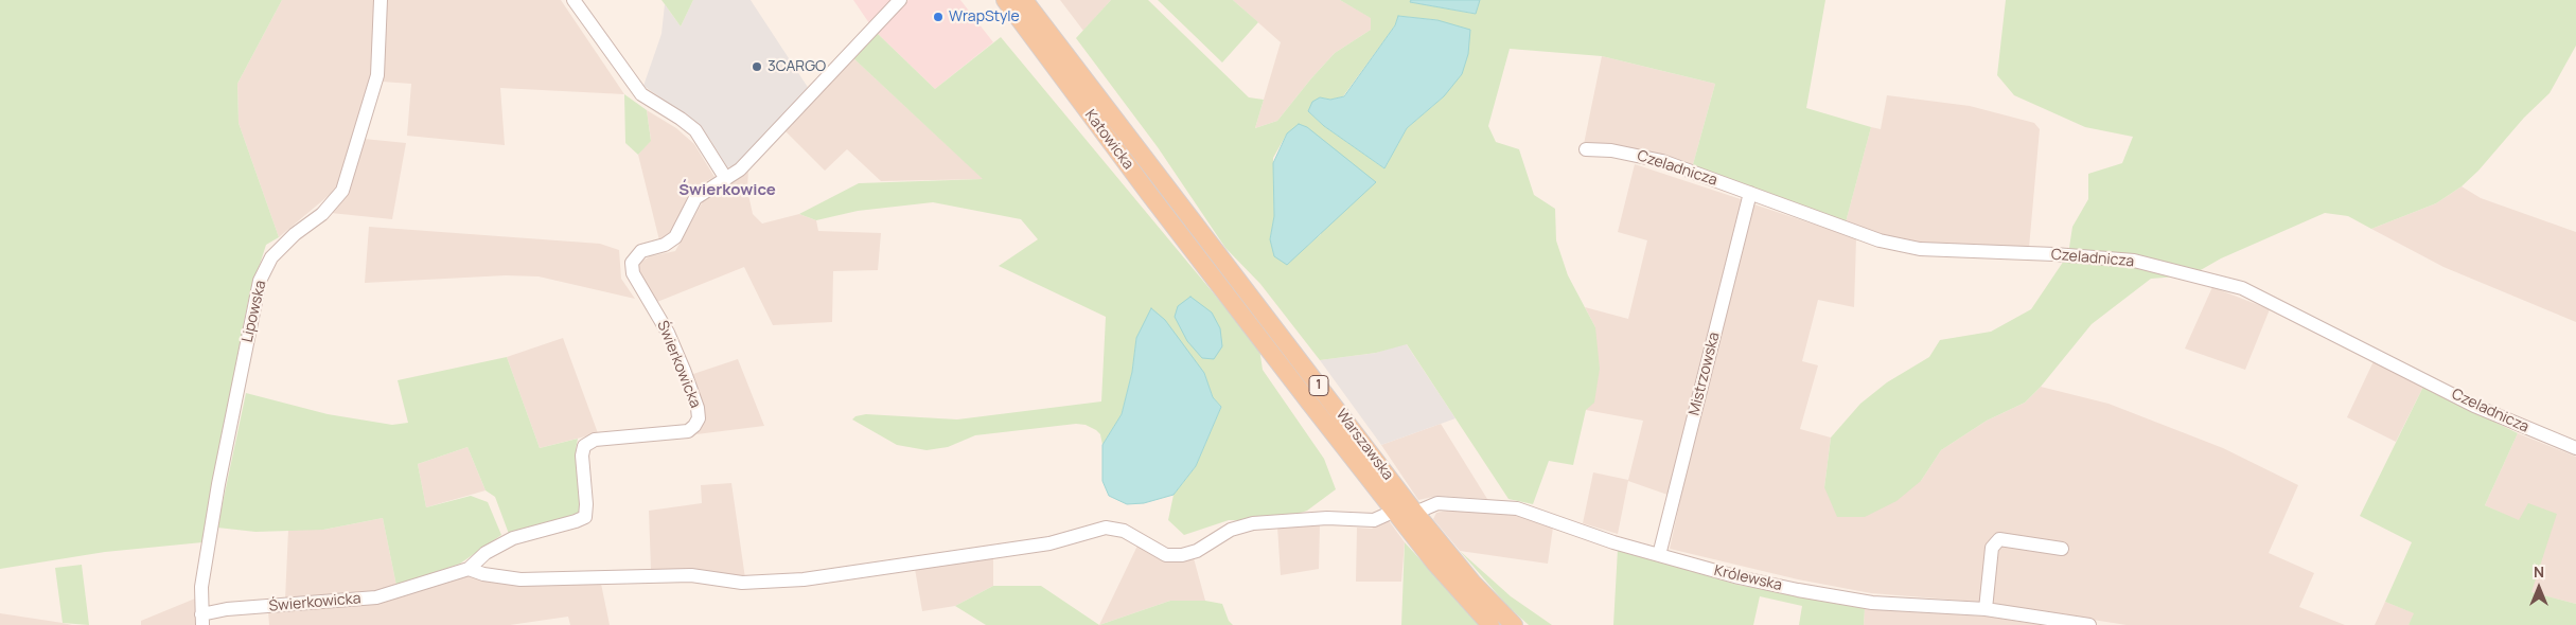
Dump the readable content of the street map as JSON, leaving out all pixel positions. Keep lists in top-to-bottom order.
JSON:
{
  "streets": {
    "main road": ["Katowicka", "1", "Warszawska"],
    "street": [
      "Czeladnicza",
      "Lipowska",
      "Świerkowicka",
      "Mistrzowska",
      "Królewska"
    ]
  },
  "crossings": [
    ["Katowicka", "Warszawska"],
    ["Czeladnicza", "Mistrzowska"],
    ["Lipowska", "Świerkowicka"],
    ["Mistrzowska", "Królewska"],
    ["Warszawska", "Królewska"]
  ],
  "districts": ["Świerkowice"],
  "places": ["WrapStyle", "3CARGO"],
  "north": "top"
}
